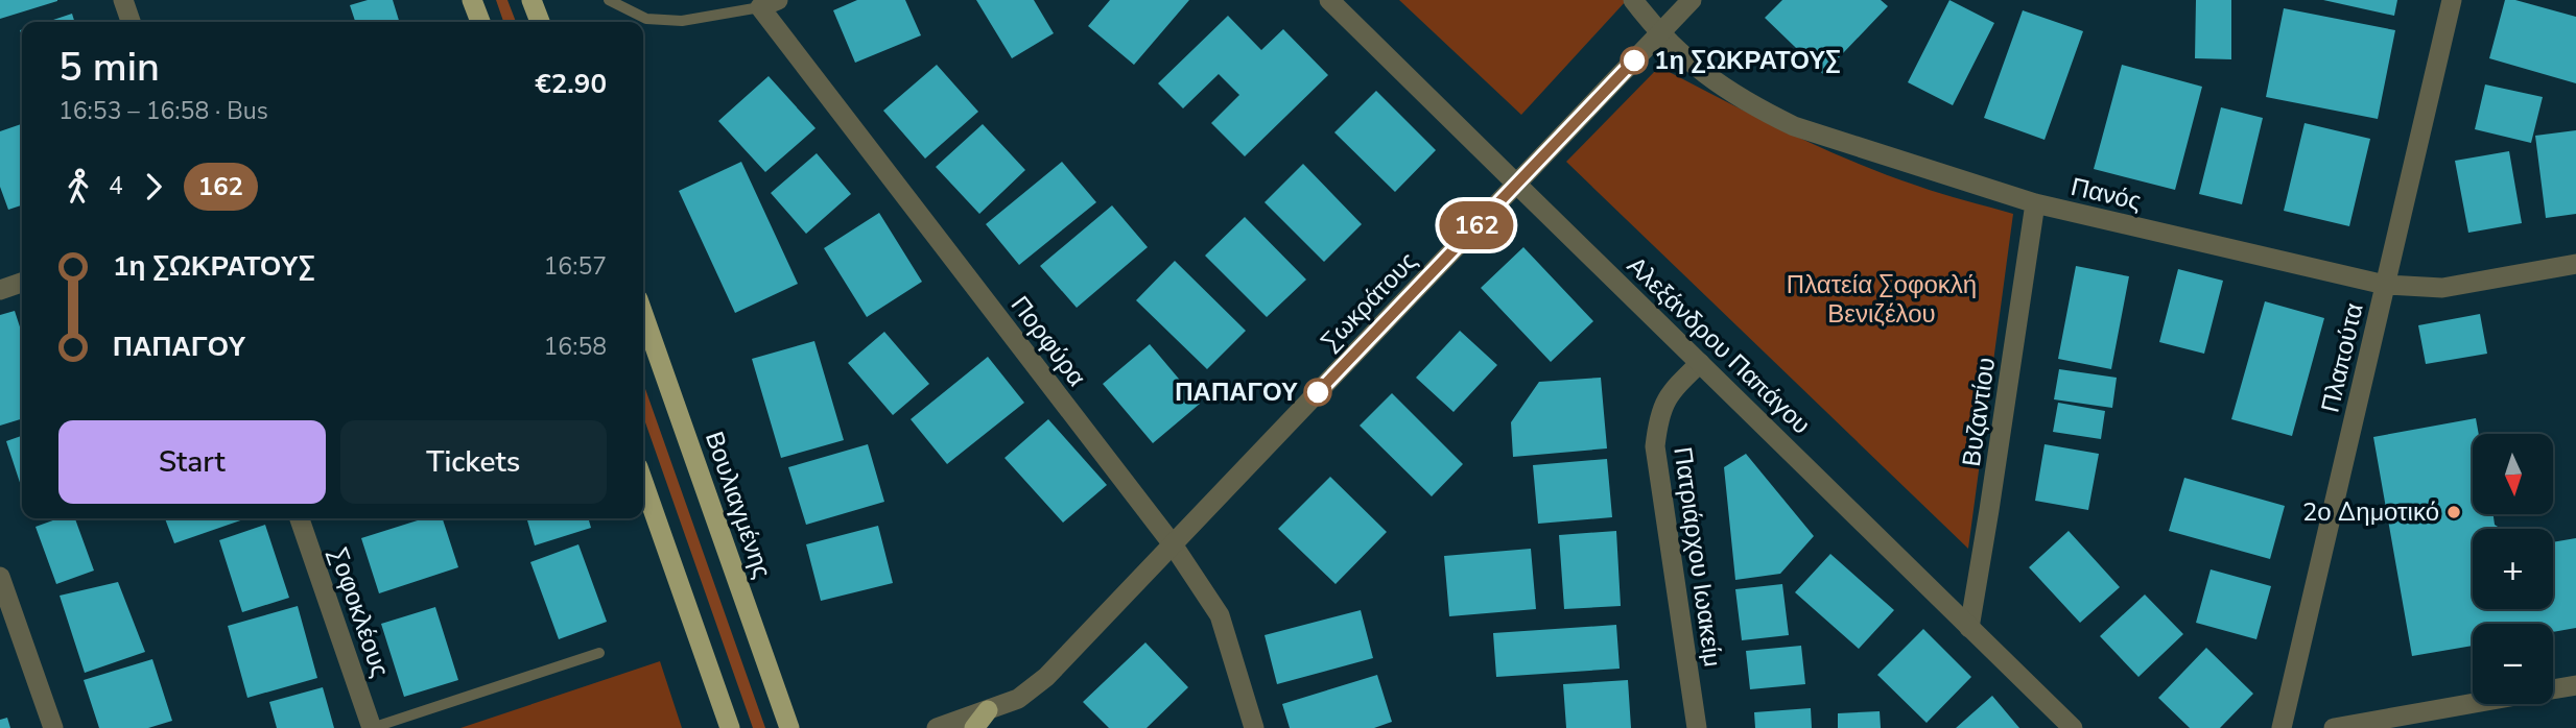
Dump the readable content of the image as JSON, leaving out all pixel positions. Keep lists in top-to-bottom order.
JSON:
{
  "streets": {
    "main road": ["Βουλιαγμένης"],
    "street": [
      "Πανός",
      "Σωκράτους",
      "Πορφύρα",
      "Αλεξάνδρου Παπάγου",
      "Πλαπούτα",
      "Βυζαντίου",
      "Πατριάρχου Ιωακείμ",
      "Σοφοκλέους"
    ]
  },
  "crossings": [
    ["Πανός", "Σωκράτους"],
    ["Πανός", "Πλαπούτα"],
    ["Πανός", "Βυζαντίου"],
    ["Σωκράτους", "Πορφύρα"],
    ["Σωκράτους", "Αλεξάνδρου Παπάγου"],
    ["Αλεξάνδρου Παπάγου", "Βυζαντίου"],
    ["Αλεξάνδρου Παπάγου", "Πατριάρχου Ιωακείμ"]
  ],
  "parks": ["Πλατεία Σοφοκλή Βενιζέλου"],
  "places": ["1η ΣΩΚΡΑΤΟΥΣ", "ΠΑΠΑΓΟΥ", "2ο Δημοτικό"],
  "lines": ["bus line 162"],
  "north": "bottom",
  "page": {
    "on_map": "162",
    "heading": ["5 min", "16:53 – 16:58 · Bus", "€2.90"],
    "legs": ["4", "162"],
    "list": [
      {
        "name": "1η ΣΩΚΡΑΤΟΥΣ",
        "value": "16:57"
      },
      {
        "name": "ΠΑΠΑΓΟΥ",
        "value": "16:58"
      }
    ],
    "buttons": ["Start", "Tickets"],
    "map_buttons": ["+", "−"]
  }
}
